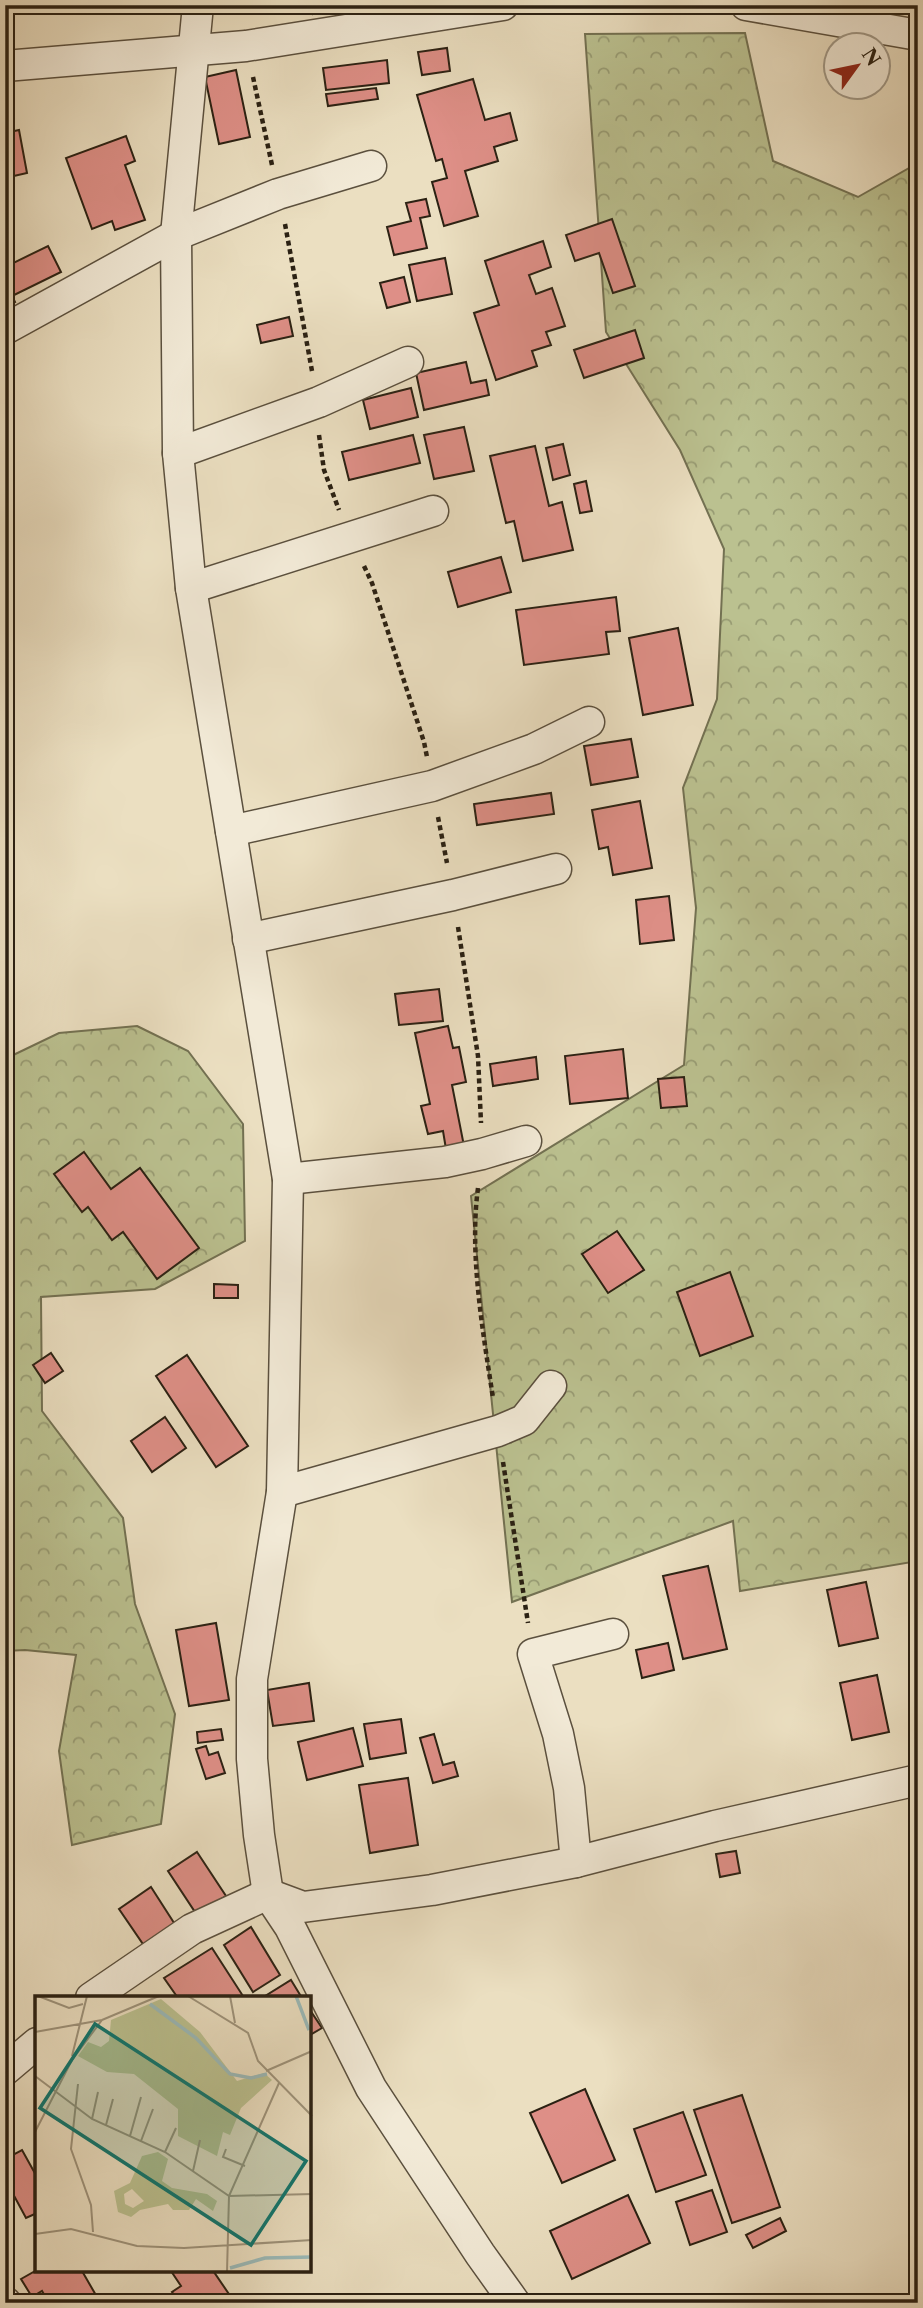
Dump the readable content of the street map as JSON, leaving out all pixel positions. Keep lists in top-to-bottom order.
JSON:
{
  "north": "top right"
}
